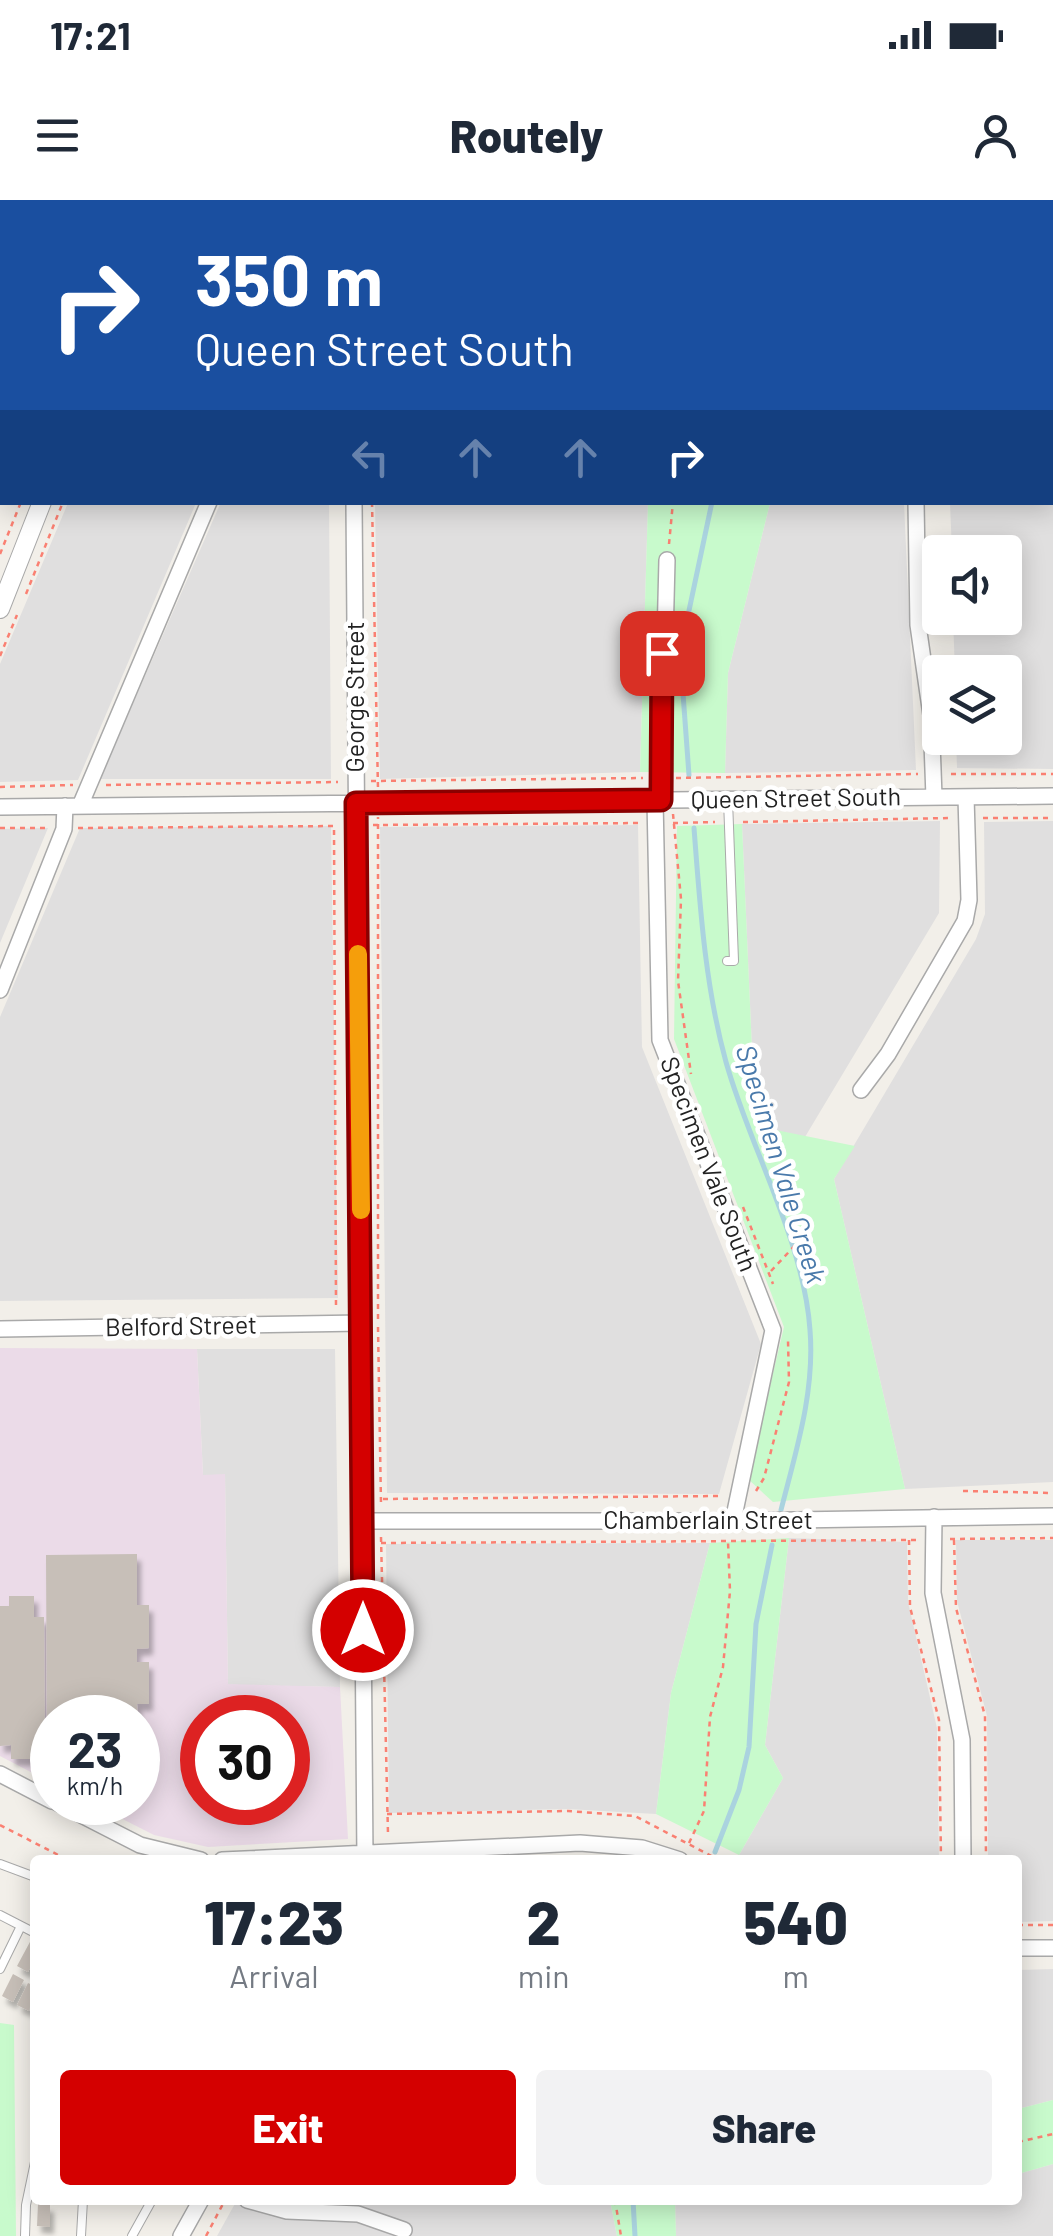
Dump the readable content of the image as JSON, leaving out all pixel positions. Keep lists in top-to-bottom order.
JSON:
{
  "streets": {
    "street": [
      "George Street",
      "Queen Street South",
      "Specimen Vale South",
      "Belford Street",
      "Chamberlain Street"
    ]
  },
  "crossings": [
    ["George Street", "Queen Street South"],
    ["George Street", "Belford Street"],
    ["George Street", "Chamberlain Street"],
    ["Queen Street South", "Specimen Vale South"],
    ["Specimen Vale South", "Chamberlain Street"]
  ],
  "water": ["Specimen Vale Creek"],
  "page": {
    "status": "17:21",
    "header": "Routely",
    "turn": ["350 m", "Queen Street South"],
    "speed": "23 km/h",
    "limit": "30",
    "eta": [
      "17:23",
      "Arrival",
      "2",
      "min",
      "540",
      "m"
    ],
    "buttons": ["Exit", "Share"]
  }
}
